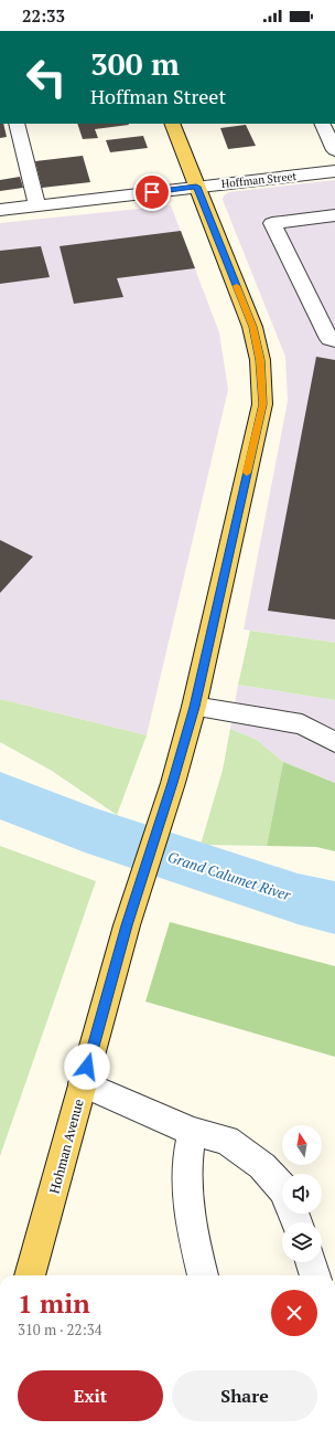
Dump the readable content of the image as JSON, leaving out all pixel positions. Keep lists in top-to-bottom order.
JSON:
{
  "streets": {
    "main road": ["Hohman Avenue"],
    "street": ["Hoffman Street"]
  },
  "crossings": [
    ["Hoffman Street", "Hohman Avenue"]
  ],
  "water": ["Grand Calumet River"],
  "north": "top",
  "page": {
    "status": "22:33",
    "turn": ["300 m", "Hoffman Street"],
    "heading": ["1 min", "310 m · 22:34"],
    "buttons": ["Exit", "Share"]
  }
}
